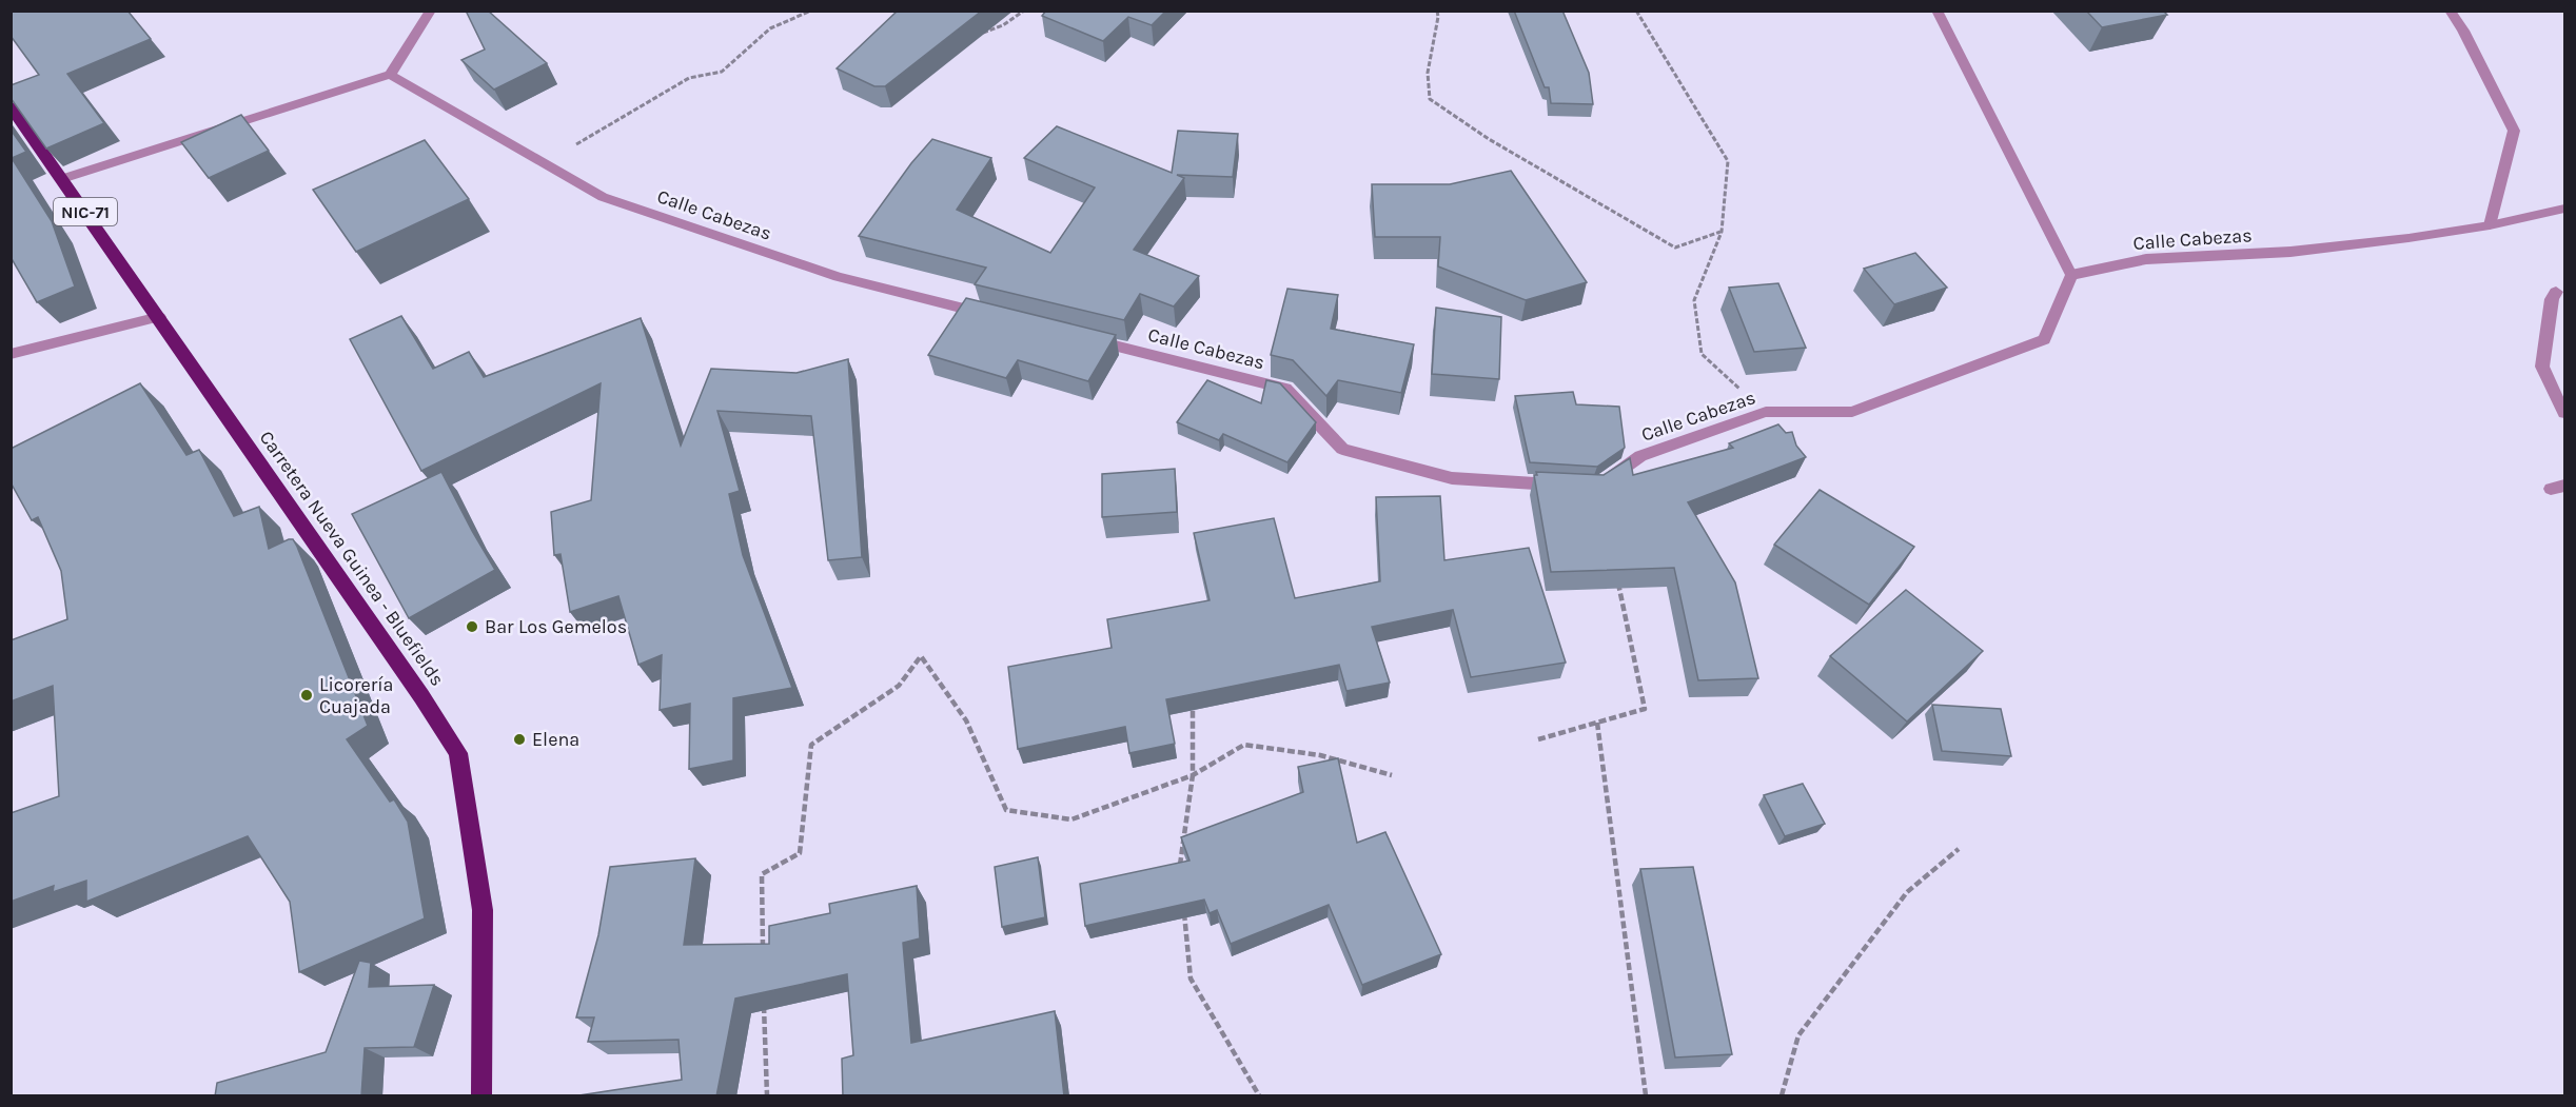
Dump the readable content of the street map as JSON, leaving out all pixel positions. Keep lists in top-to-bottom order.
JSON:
{
  "streets": {
    "highway": ["NIC-71", "Carretera Nueva Guinea - Bluefields"],
    "street": ["Calle Cabezas"]
  },
  "places": ["Bar Los Gemelos", "Licorería Cuajada", "Elena"]
}
